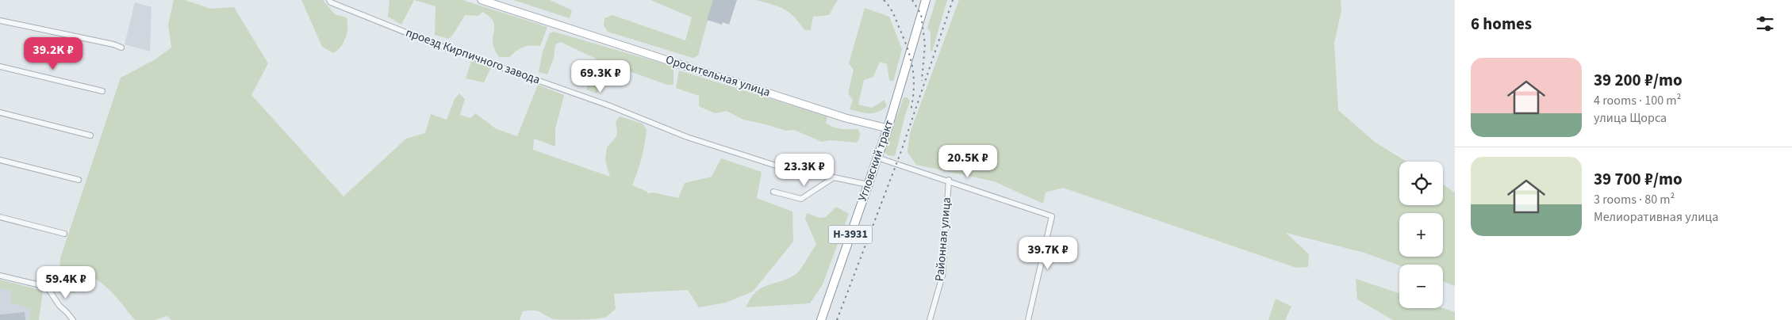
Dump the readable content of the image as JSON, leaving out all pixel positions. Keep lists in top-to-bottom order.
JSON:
{
  "streets": {
    "highway": ["Угловский тракт", "Н-3931"],
    "main road": ["Оросительная улица"],
    "street": ["проезд Кирпичного завода", "Районная улица"]
  },
  "crossings": [
    ["проезд Кирпичного завода", "Угловский тракт"],
    ["Оросительная улица", "Угловский тракт"]
  ],
  "page": {
    "heading": "6 homes",
    "price": [
      "39.2K ₽",
      "69.3K ₽",
      "20.5K ₽",
      "23.3K ₽",
      "39.7K ₽",
      "59.4K ₽"
    ],
    "list": [
      {
        "name": "39 200 ₽/mo",
        "note": "4 rooms · 100 m² · улица Щорса"
      },
      {
        "name": "39 700 ₽/mo",
        "note": "3 rooms · 80 m² · Мелиоративная улица"
      }
    ],
    "map_buttons": ["+", "−"]
  }
}
